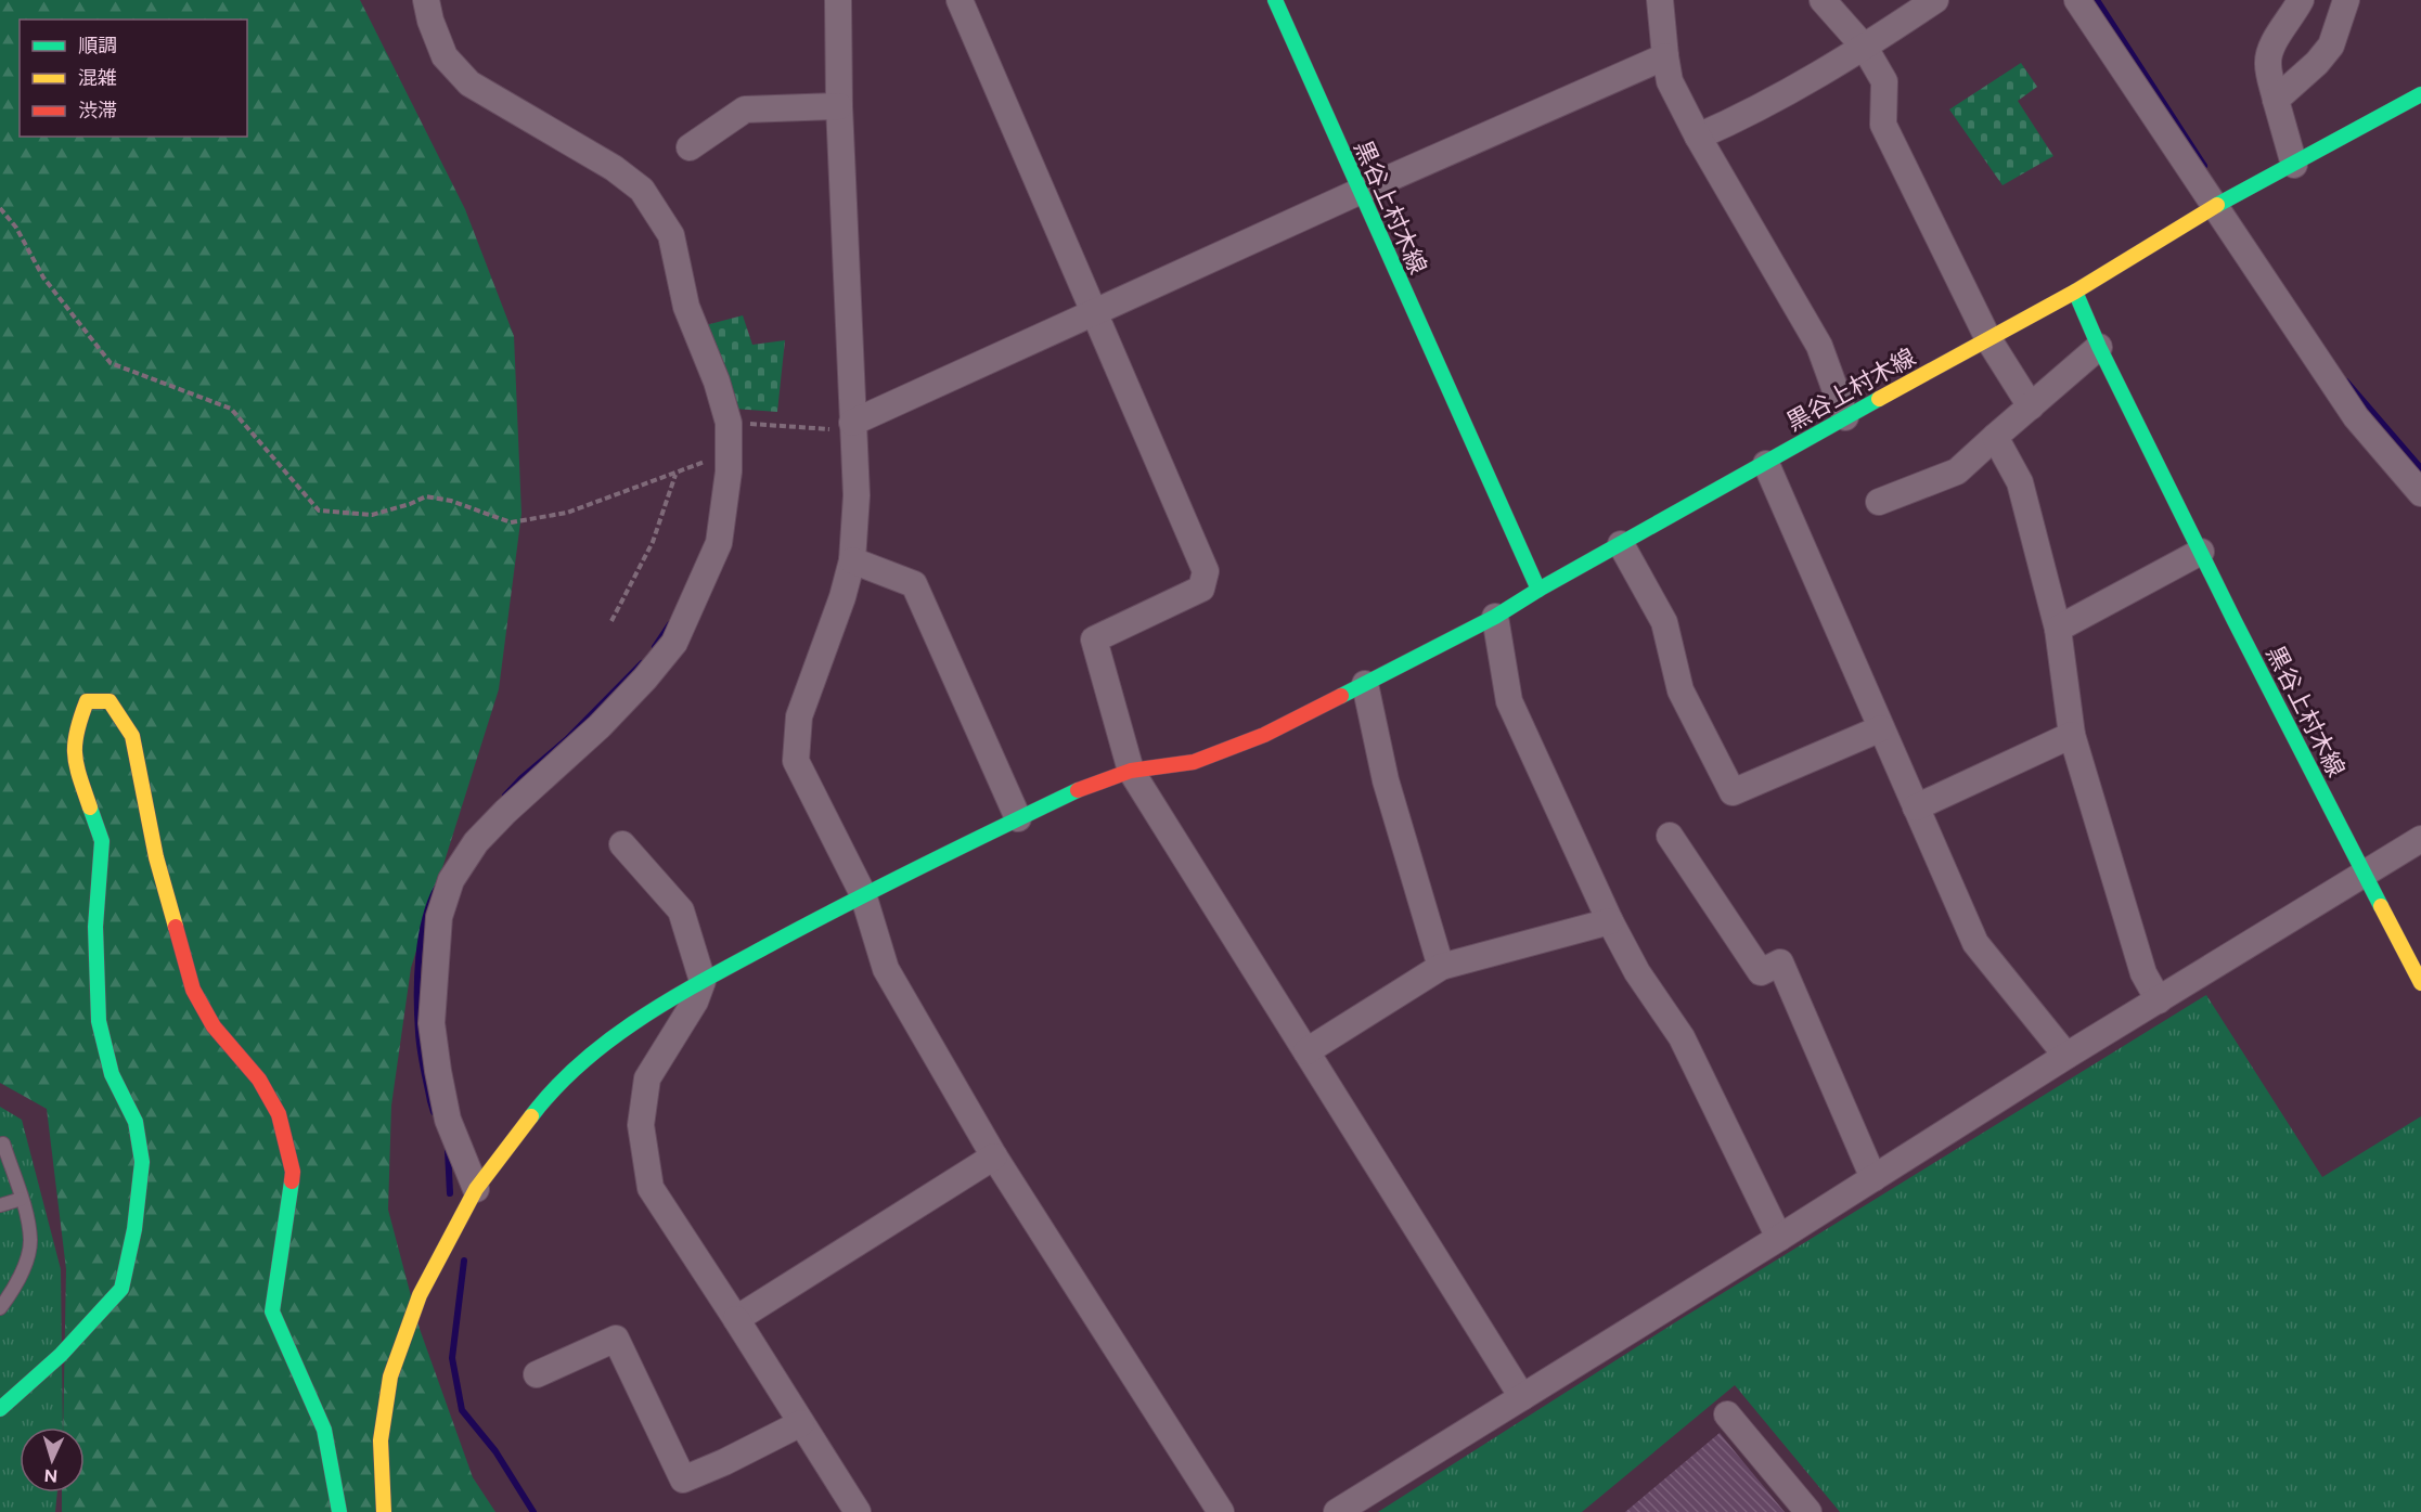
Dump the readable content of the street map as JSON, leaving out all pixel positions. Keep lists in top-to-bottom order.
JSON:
{
  "streets": {
    "street": ["黒谷上村木線"]
  },
  "legend": ["順調", "混雑", "渋滞"],
  "north": "bottom"
}
